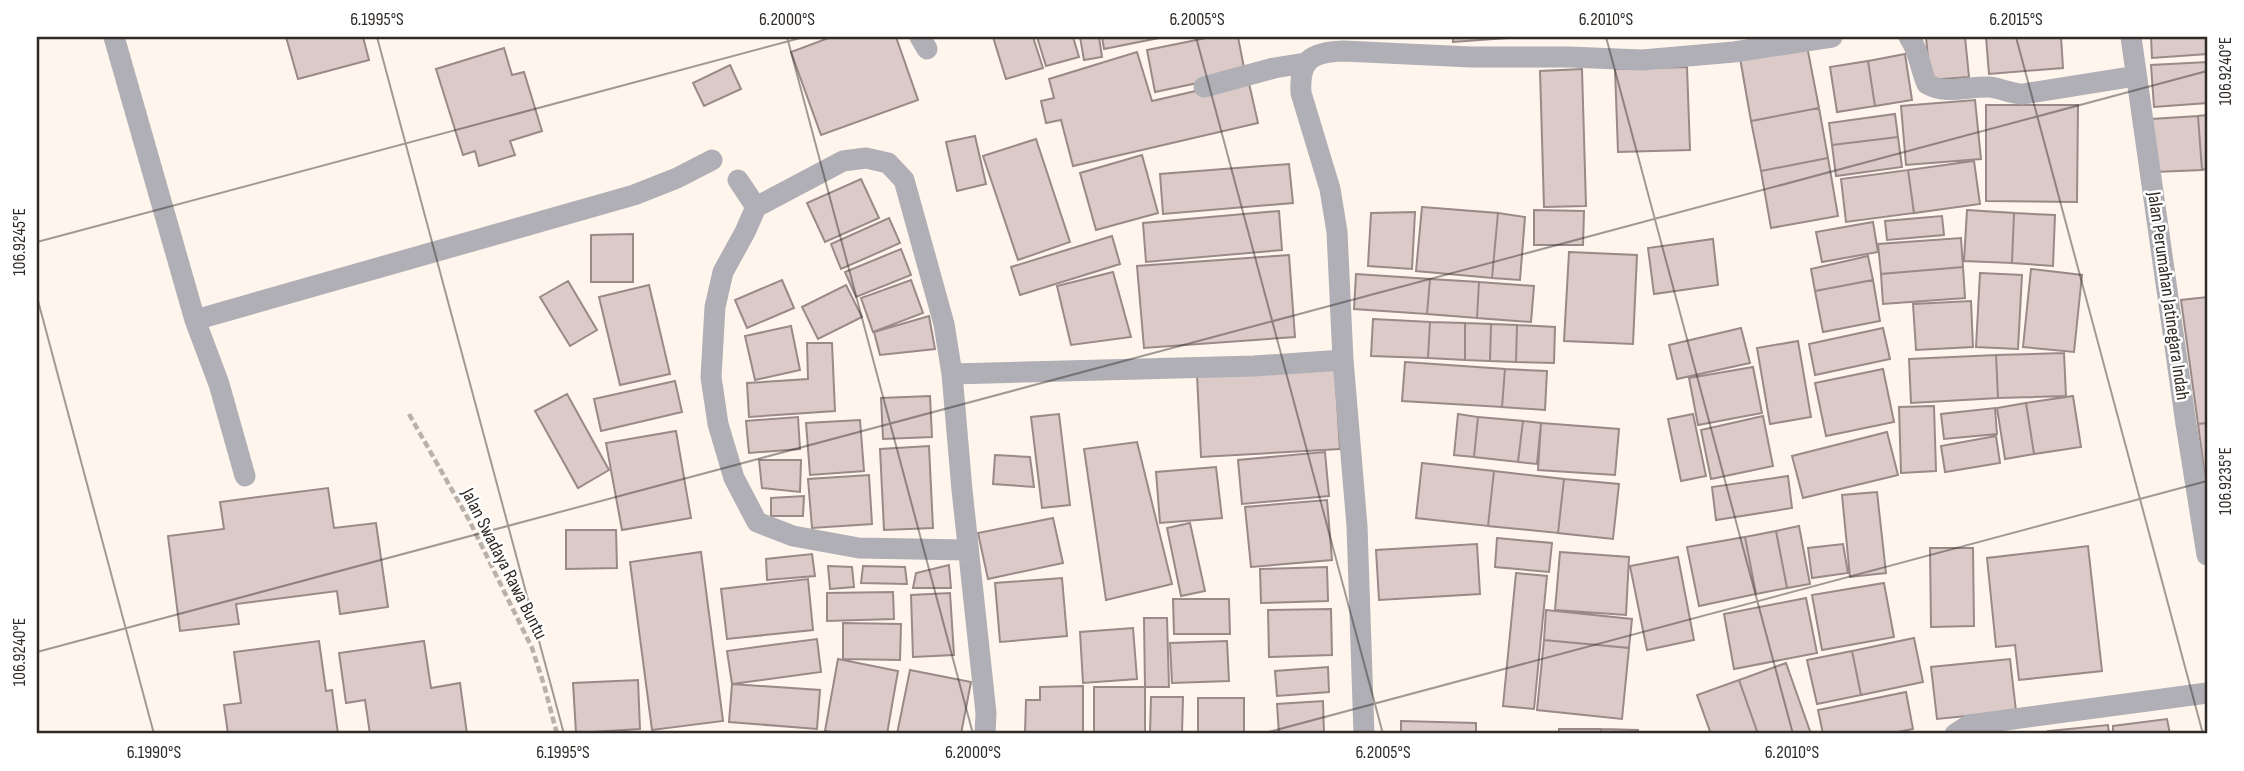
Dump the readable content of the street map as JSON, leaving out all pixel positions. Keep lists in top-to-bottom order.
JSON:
{
  "streets": {
    "street": ["Jalan Perumahan Jatinegara Indah"],
    "path": ["Jalan Swadaya Rawa Buntu"]
  },
  "coordinates": [
    "6.1995°S",
    "6.2000°S",
    "6.2005°S",
    "6.2010°S",
    "6.2015°S",
    "106.9240°E",
    "106.9245°E",
    "106.9235°E",
    "6.1990°S"
  ]
}
